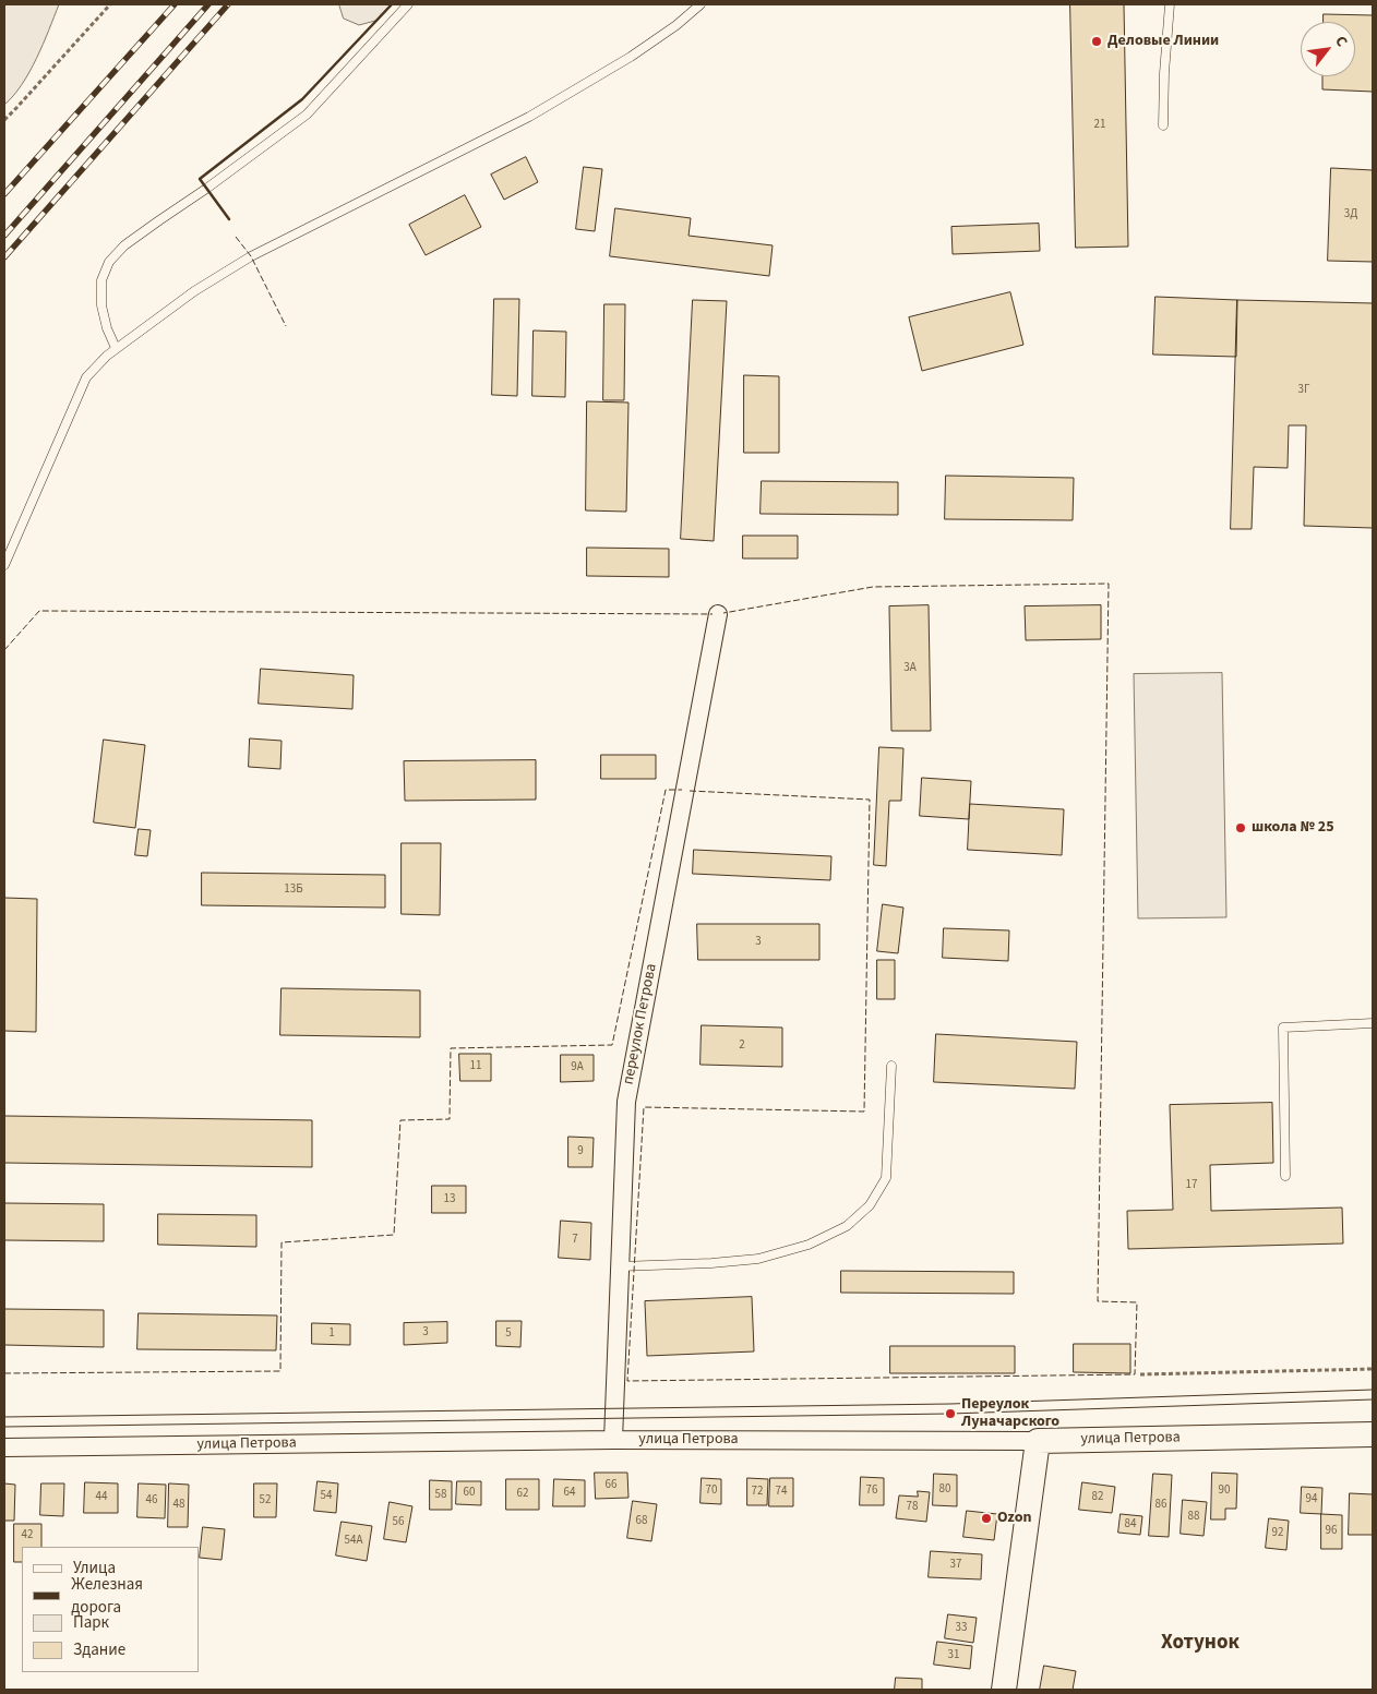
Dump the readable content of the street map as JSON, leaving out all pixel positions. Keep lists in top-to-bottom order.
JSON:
{
  "streets": {
    "street": ["переулок Петрова", "улица Петрова"]
  },
  "crossings": [
    ["переулок Петрова", "улица Петрова"]
  ],
  "districts": ["Хотунок"],
  "places": [
    "Деловые Линии",
    "школа № 25",
    "Переулок Луначарского",
    "Ozon"
  ],
  "house_numbers": [
    "21",
    "3Д",
    "3Г",
    "3А",
    "13Б",
    "3",
    "2",
    "11",
    "9А",
    "9",
    "17",
    "13",
    "7",
    "3",
    "1",
    "5",
    "66",
    "80",
    "70",
    "76",
    "90",
    "72",
    "74",
    "60",
    "64",
    "62",
    "58",
    "54",
    "44",
    "82",
    "94",
    "46",
    "52",
    "48",
    "86",
    "78",
    "88",
    "68",
    "56",
    "84",
    "96",
    "92",
    "42",
    "54А",
    "37",
    "33",
    "31"
  ],
  "legend": [
    "Улица",
    "Железная дорога",
    "Парк",
    "Здание"
  ],
  "north": "top right"
}
